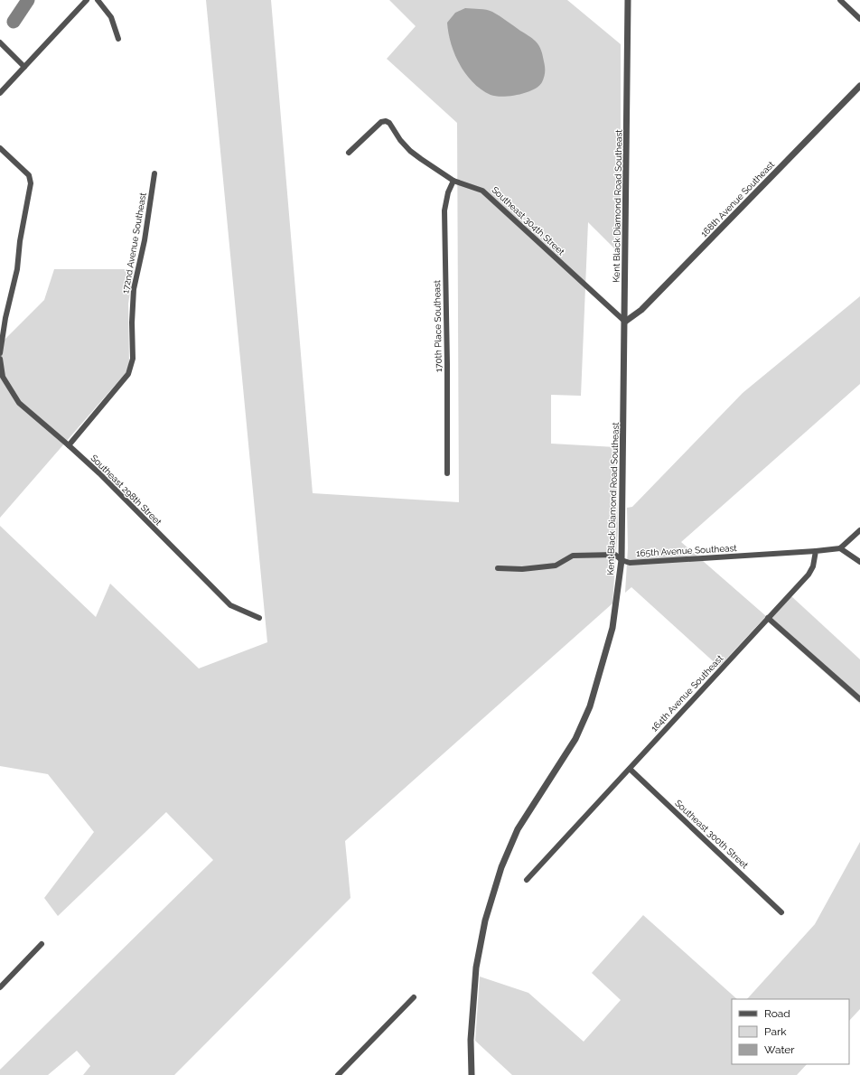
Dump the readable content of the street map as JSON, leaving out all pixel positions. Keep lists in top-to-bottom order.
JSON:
{
  "streets": {
    "street": [
      "168th Avenue Southeast",
      "Kent Black Diamond Road Southeast",
      "Southeast 304th Street",
      "172nd Avenue Southeast",
      "170th Place Southeast",
      "Southeast 298th Street",
      "165th Avenue Southeast",
      "164th Avenue Southeast",
      "Southeast 300th Street"
    ]
  },
  "crossings": [
    ["168th Avenue Southeast", "Kent Black Diamond Road Southeast"],
    ["168th Avenue Southeast", "Southeast 304th Street"],
    ["Kent Black Diamond Road Southeast", "Southeast 304th Street"],
    ["Kent Black Diamond Road Southeast", "165th Avenue Southeast"],
    ["Southeast 304th Street", "170th Place Southeast"],
    ["172nd Avenue Southeast", "Southeast 298th Street"],
    ["165th Avenue Southeast", "164th Avenue Southeast"],
    ["164th Avenue Southeast", "Southeast 300th Street"]
  ],
  "legend": ["Road", "Park", "Water"]
}
